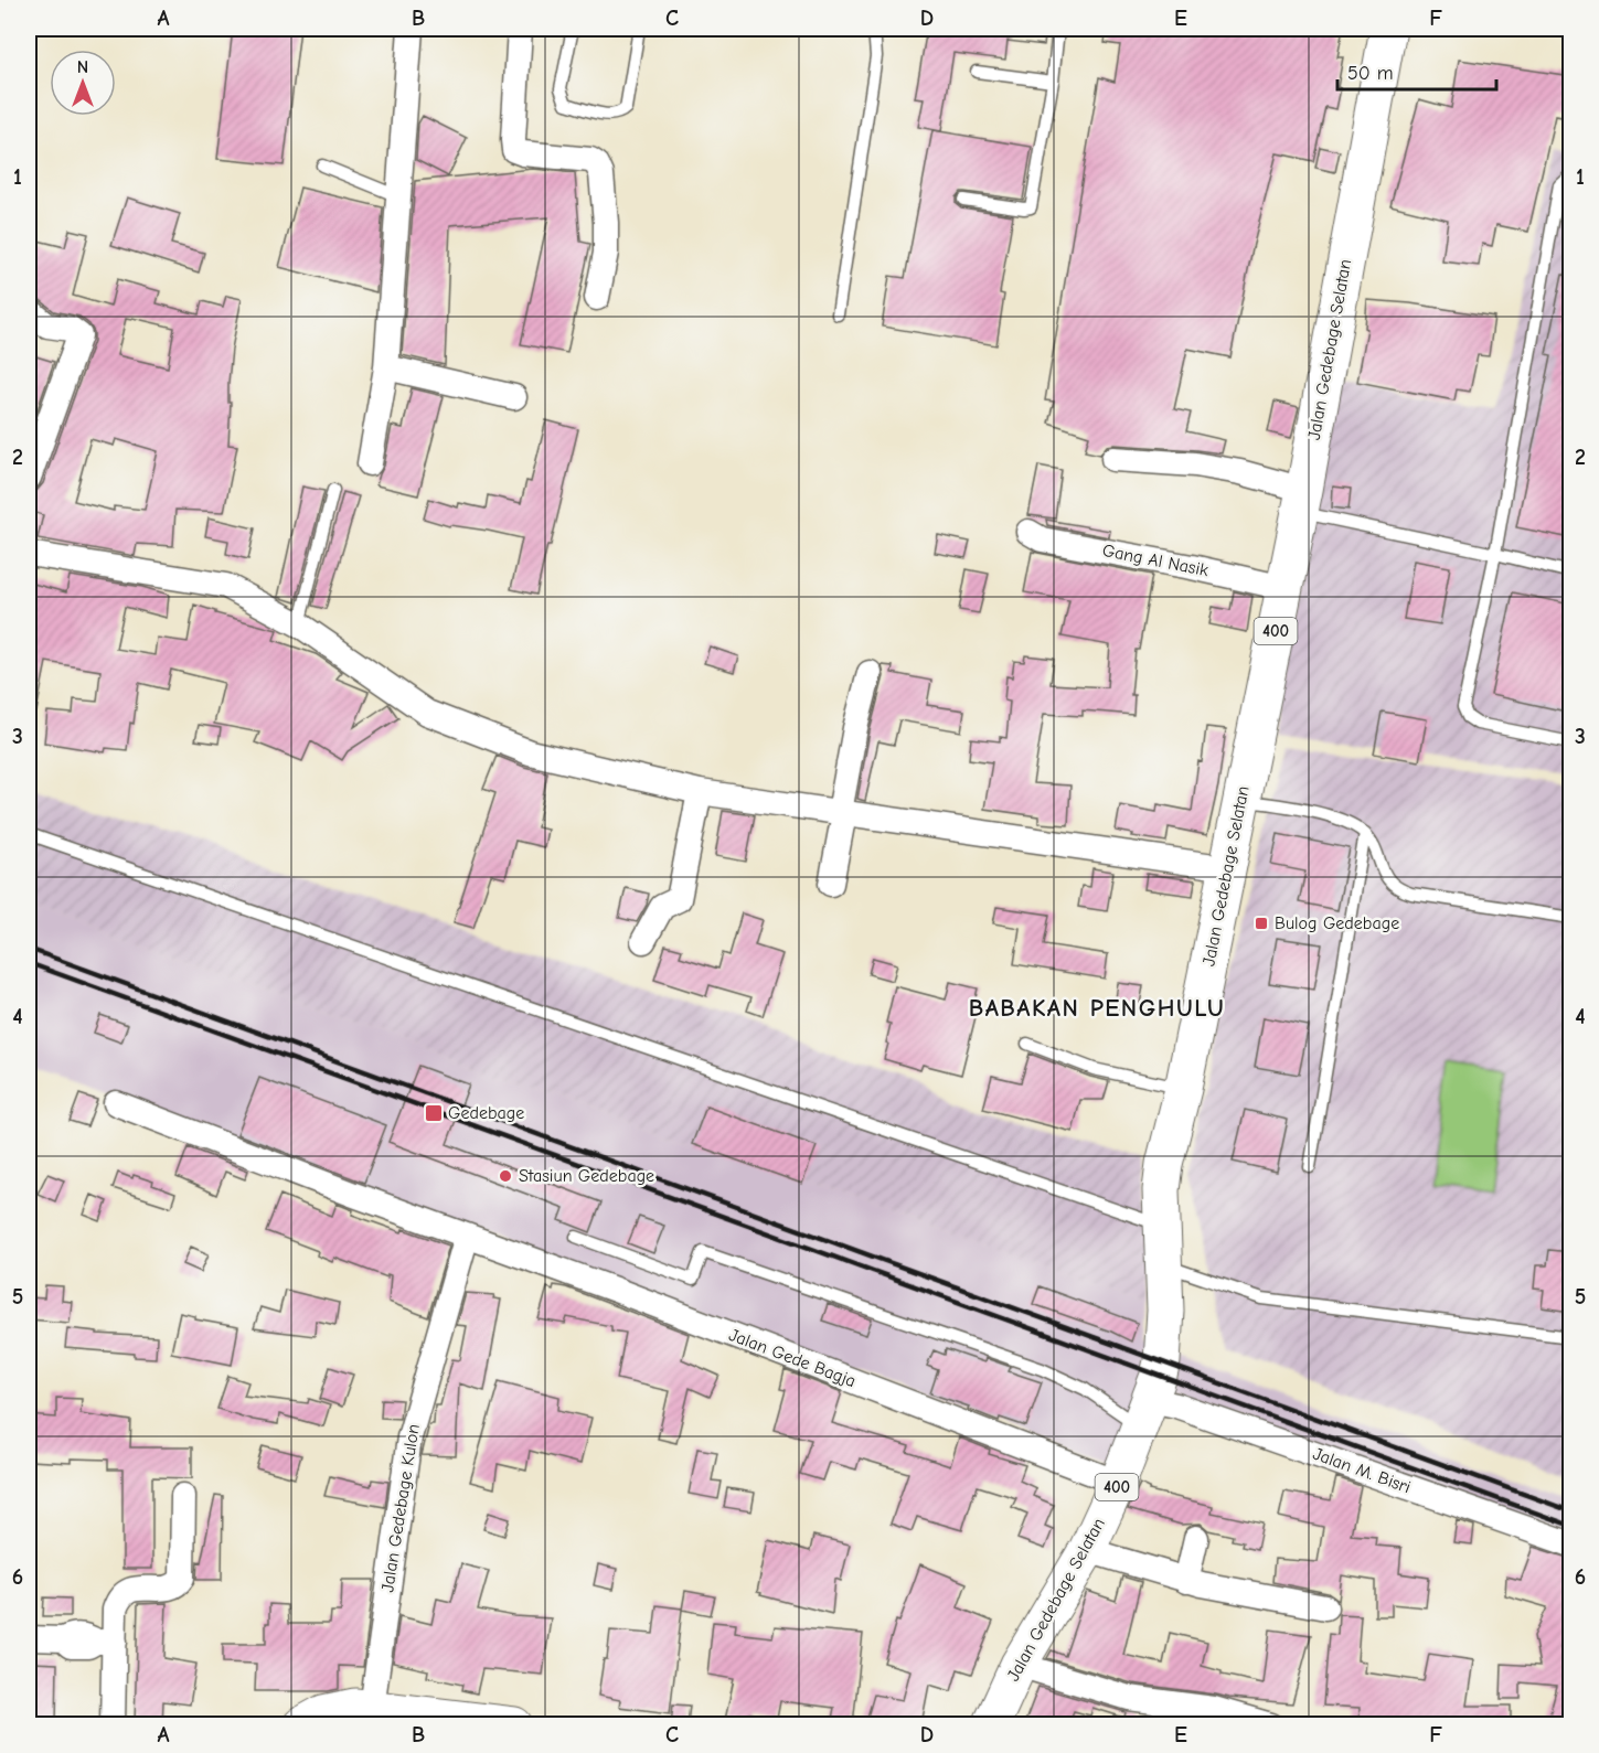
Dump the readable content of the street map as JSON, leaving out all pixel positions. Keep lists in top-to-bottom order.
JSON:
{
  "streets": {
    "main road": ["Jalan Gedebage Selatan", "400"],
    "street": [
      "Gang Al Nasik",
      "Jalan Gede Bagja",
      "Jalan M. Bisri",
      "Jalan Gedebage Kulon"
    ]
  },
  "crossings": [
    ["Jalan Gedebage Selatan", "Gang Al Nasik"],
    ["Jalan Gedebage Selatan", "Jalan Gede Bagja"],
    ["Jalan Gedebage Selatan", "Jalan M. Bisri"],
    ["Jalan Gede Bagja", "Jalan Gedebage Kulon"]
  ],
  "districts": ["BABAKAN PENGHULU"],
  "places": {
    "transit": ["Bulog Gedebage", "Gedebage"],
    "other": ["Stasiun Gedebage"]
  },
  "scale_bar": "50 m",
  "north": "top",
  "grid": {
    "columns": [
      "A",
      "B",
      "C",
      "D",
      "E",
      "F"
    ],
    "rows": [
      "1",
      "2",
      "3",
      "4",
      "5",
      "6"
    ]
  }
}
